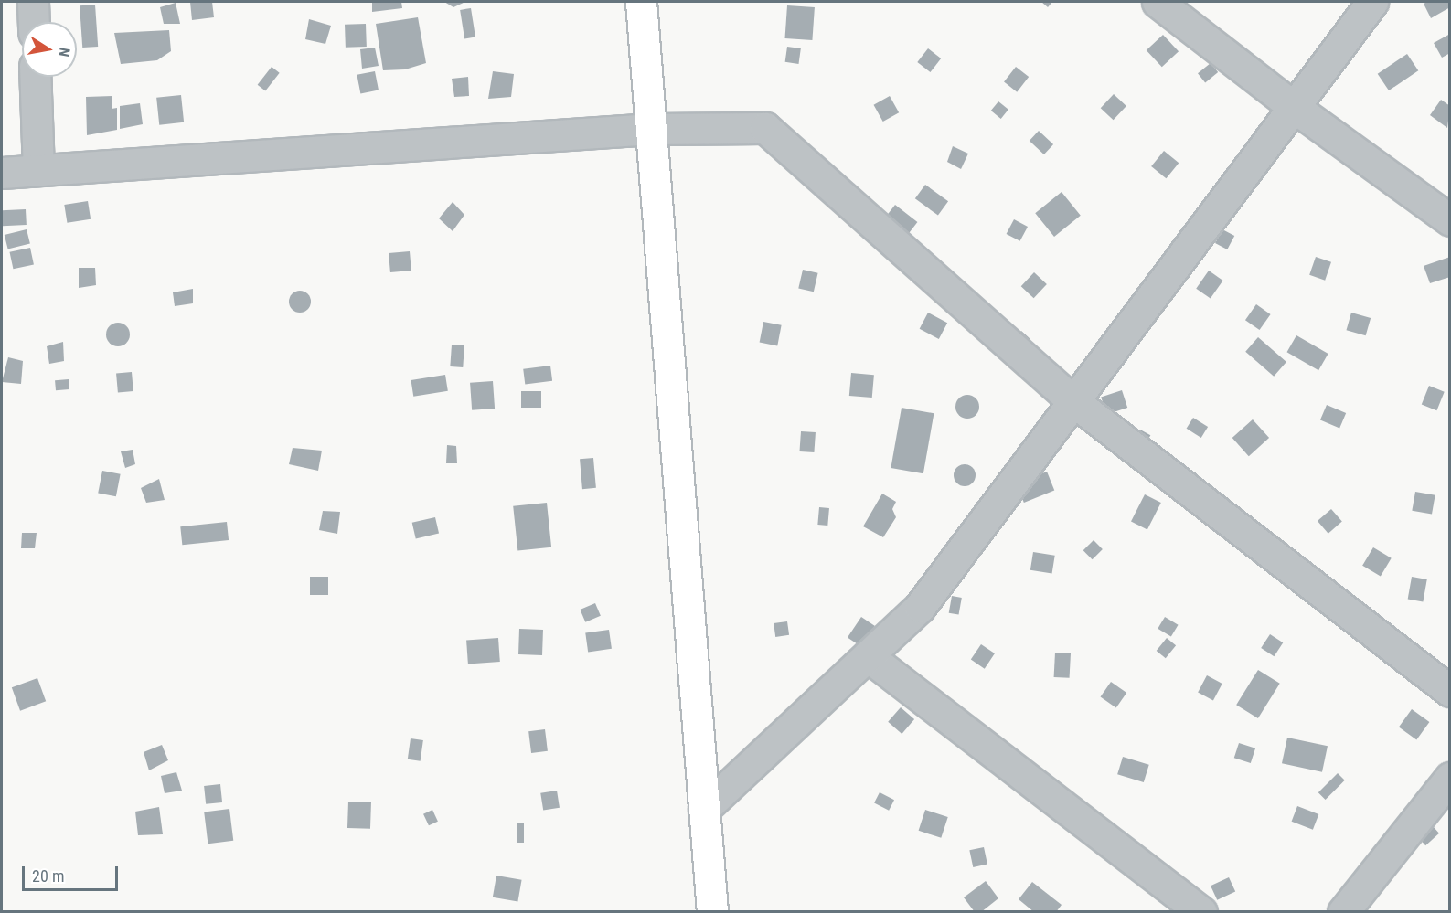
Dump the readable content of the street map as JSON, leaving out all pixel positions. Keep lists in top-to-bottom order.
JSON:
{
  "scale_bar": "20 m",
  "north": "right"
}
